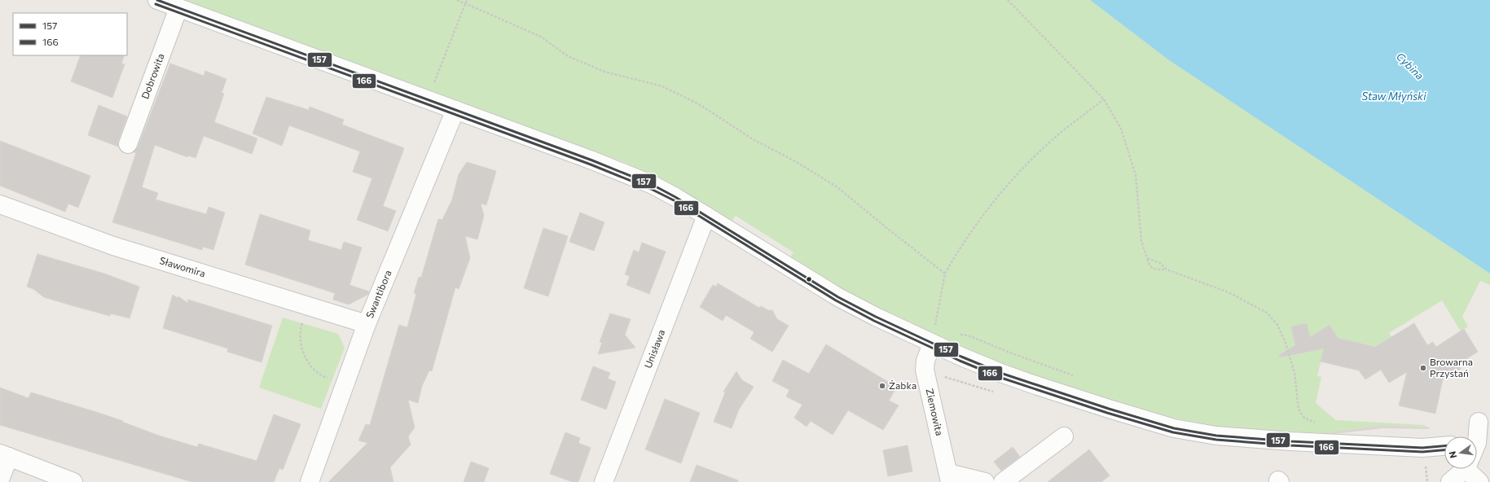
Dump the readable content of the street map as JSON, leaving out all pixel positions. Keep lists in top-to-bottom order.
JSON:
{
  "streets": {
    "street": [
      "Dobrowita",
      "Sławomira",
      "Swantibora",
      "Unisława",
      "Ziemowita"
    ]
  },
  "crossings": [
    ["Sławomira", "Swantibora"]
  ],
  "water": ["Cybina", "Staw Młyński"],
  "places": ["Browarna Przystań", "Żabka"],
  "lines": ["transit line 157", "transit line 166"],
  "legend": ["157", "166"],
  "north": "left"
}
